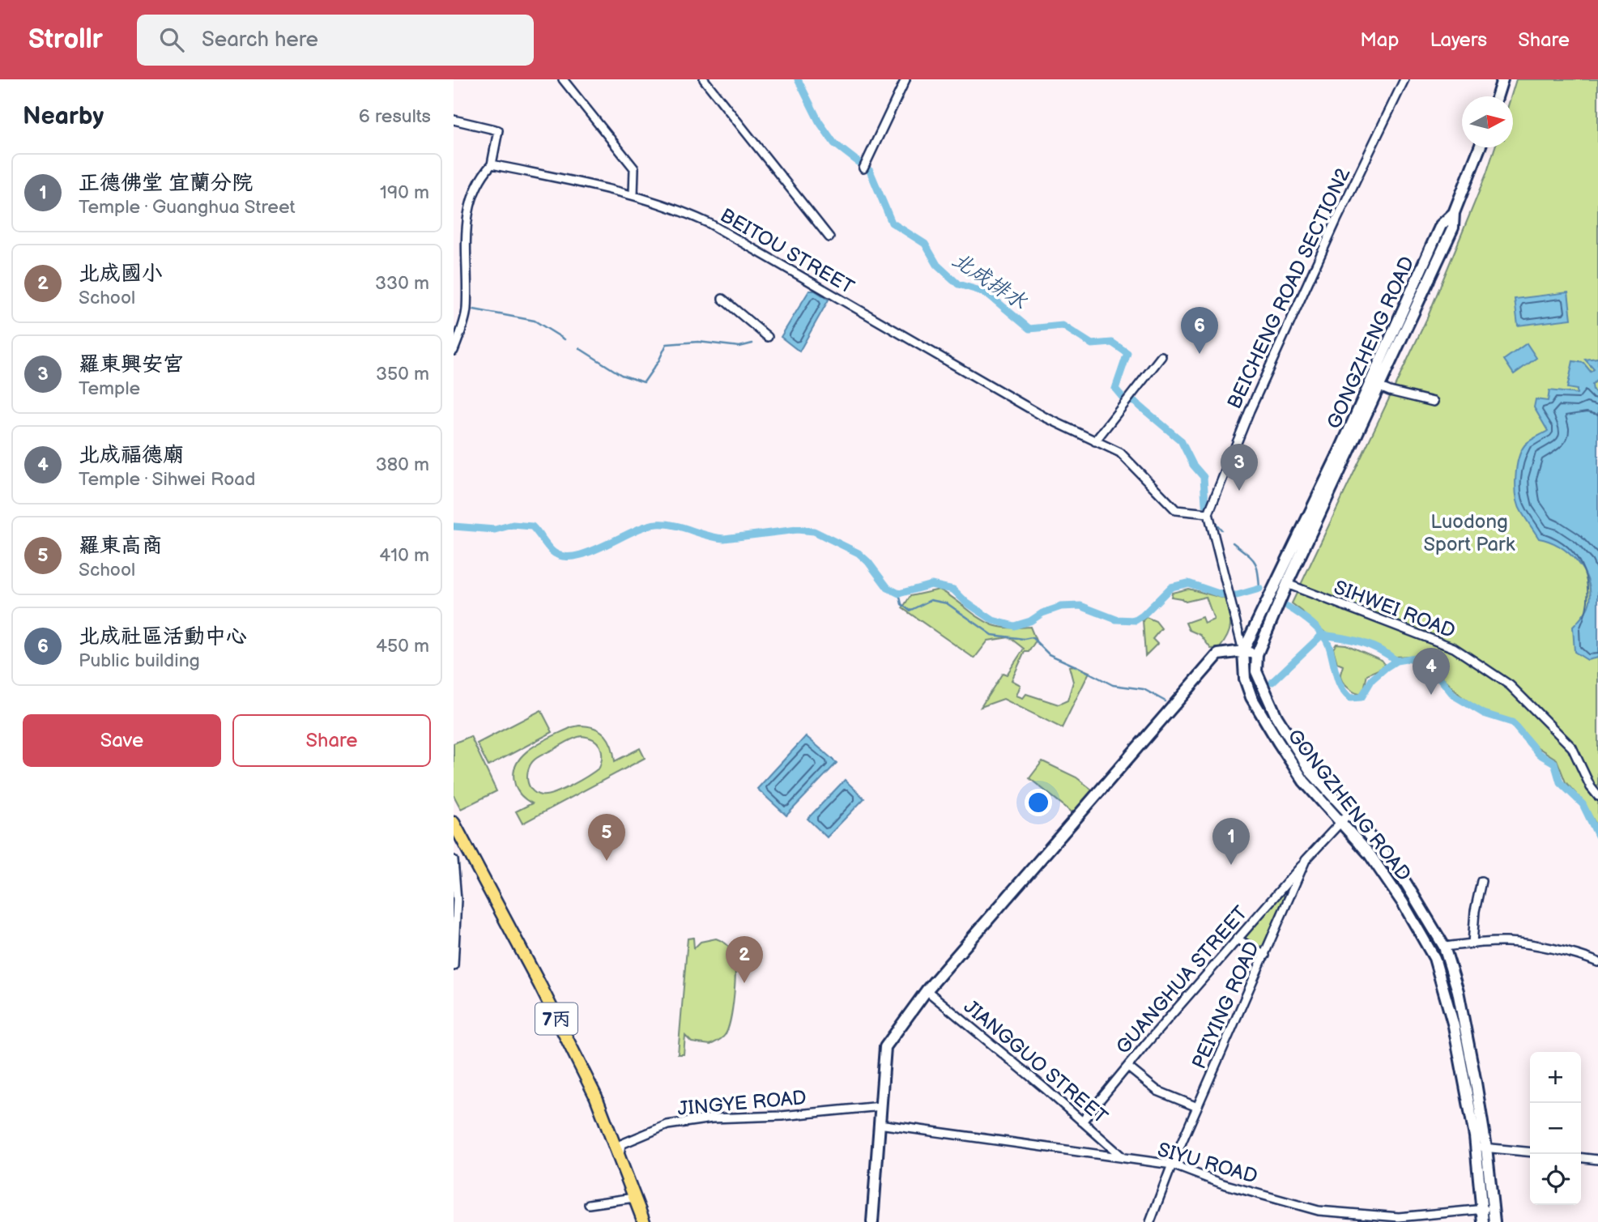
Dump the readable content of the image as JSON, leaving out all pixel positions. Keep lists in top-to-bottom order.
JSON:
{
  "streets": {
    "main road": ["7丙"],
    "street": [
      "BEITOU STREET",
      "BEICHENG ROAD SECTION2",
      "GONGZHENG ROAD",
      "SIHWEI ROAD",
      "GUANGHUA STREET",
      "PEIYING ROAD",
      "JIANGGUO STREET",
      "JINGYE ROAD",
      "SIYU ROAD"
    ]
  },
  "crossings": [
    ["BEITOU STREET", "BEICHENG ROAD SECTION2"],
    ["GONGZHENG ROAD", "SIHWEI ROAD"],
    ["GONGZHENG ROAD", "PEIYING ROAD"],
    ["GONGZHENG ROAD", "SIYU ROAD"],
    ["GUANGHUA STREET", "PEIYING ROAD"],
    ["GUANGHUA STREET", "JIANGGUO STREET"],
    ["PEIYING ROAD", "SIYU ROAD"],
    ["7丙", "JINGYE ROAD"],
    ["JIANGGUO STREET", "SIYU ROAD"]
  ],
  "water": ["北成排水"],
  "parks": ["Luodong Sport Park"],
  "north": "right",
  "page": {
    "header": "Strollr",
    "search": "Search here",
    "nav": ["Map", "Layers", "Share"],
    "heading": ["Nearby", "6 results"],
    "list": [
      {
        "mark": "1",
        "name": "正德佛堂 宜蘭分院",
        "note": "Temple · Guanghua Street",
        "value": "190 m"
      },
      {
        "mark": "2",
        "name": "北成國小",
        "note": "School",
        "value": "330 m"
      },
      {
        "mark": "3",
        "name": "羅東興安宮",
        "note": "Temple",
        "value": "350 m"
      },
      {
        "mark": "4",
        "name": "北成福德廟",
        "note": "Temple · Sihwei Road",
        "value": "380 m"
      },
      {
        "mark": "5",
        "name": "羅東高商",
        "note": "School",
        "value": "410 m"
      },
      {
        "mark": "6",
        "name": "北成社區活動中心",
        "note": "Public building",
        "value": "450 m"
      }
    ],
    "pins": [
      "6",
      "3",
      "4",
      "5",
      "1",
      "2"
    ],
    "buttons": ["Save", "Share"],
    "map_buttons": ["+", "−"]
  }
}
